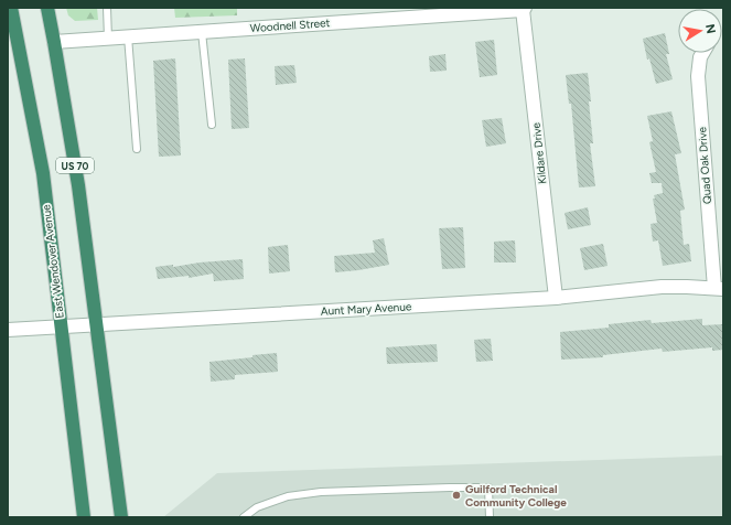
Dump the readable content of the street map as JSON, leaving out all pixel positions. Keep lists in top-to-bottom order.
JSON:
{
  "streets": {
    "highway": ["US 70", "East Wendover Avenue"],
    "street": [
      "Woodnell Street",
      "Kildare Drive",
      "Quad Oak Drive",
      "Aunt Mary Avenue"
    ]
  },
  "crossings": [
    ["Woodnell Street", "Kildare Drive"],
    ["Woodnell Street", "US 70"],
    ["Kildare Drive", "Aunt Mary Avenue"],
    ["US 70", "Aunt Mary Avenue"],
    ["Quad Oak Drive", "Aunt Mary Avenue"],
    ["East Wendover Avenue", "Aunt Mary Avenue"]
  ],
  "places": ["Guilford Technical Community College"],
  "north": "right"
}
